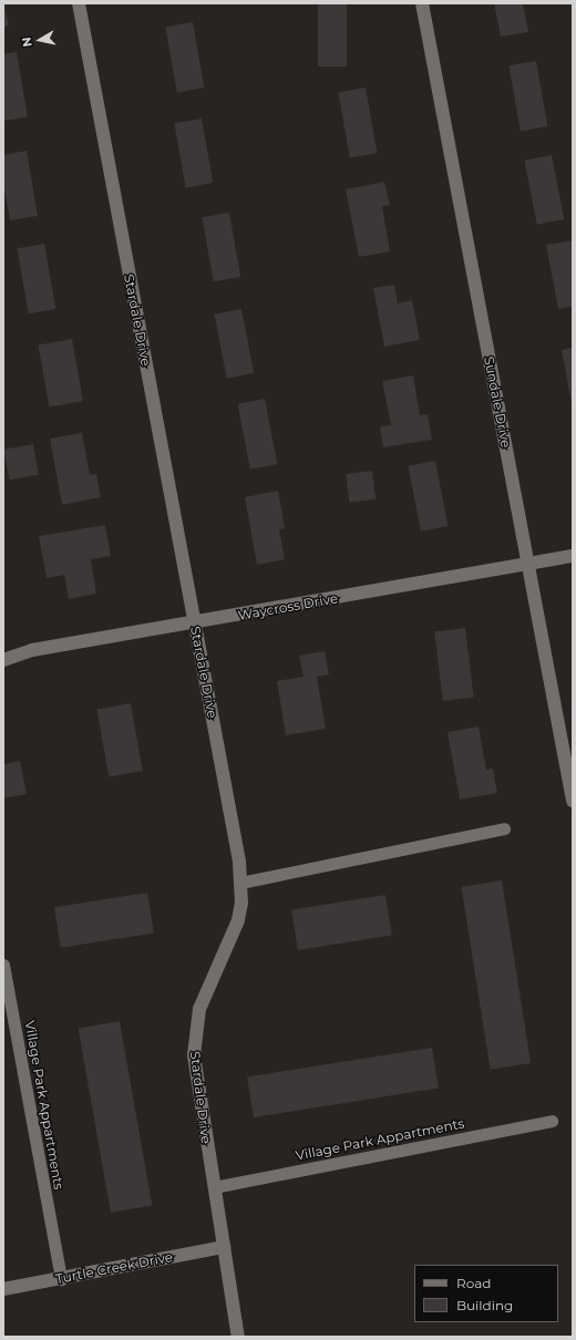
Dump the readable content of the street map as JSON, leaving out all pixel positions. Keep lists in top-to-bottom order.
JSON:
{
  "streets": {
    "street": [
      "Stardale Drive",
      "Sundale Drive",
      "Waycross Drive",
      "Turtle Creek Drive"
    ],
    "lane": ["Village Park Appartments"]
  },
  "crossings": [
    ["Stardale Drive", "Waycross Drive"],
    ["Stardale Drive", "Village Park Appartments"],
    ["Stardale Drive", "Turtle Creek Drive"],
    ["Sundale Drive", "Waycross Drive"],
    ["Village Park Appartments", "Turtle Creek Drive"]
  ],
  "legend": ["Road", "Building"],
  "north": "left"
}
